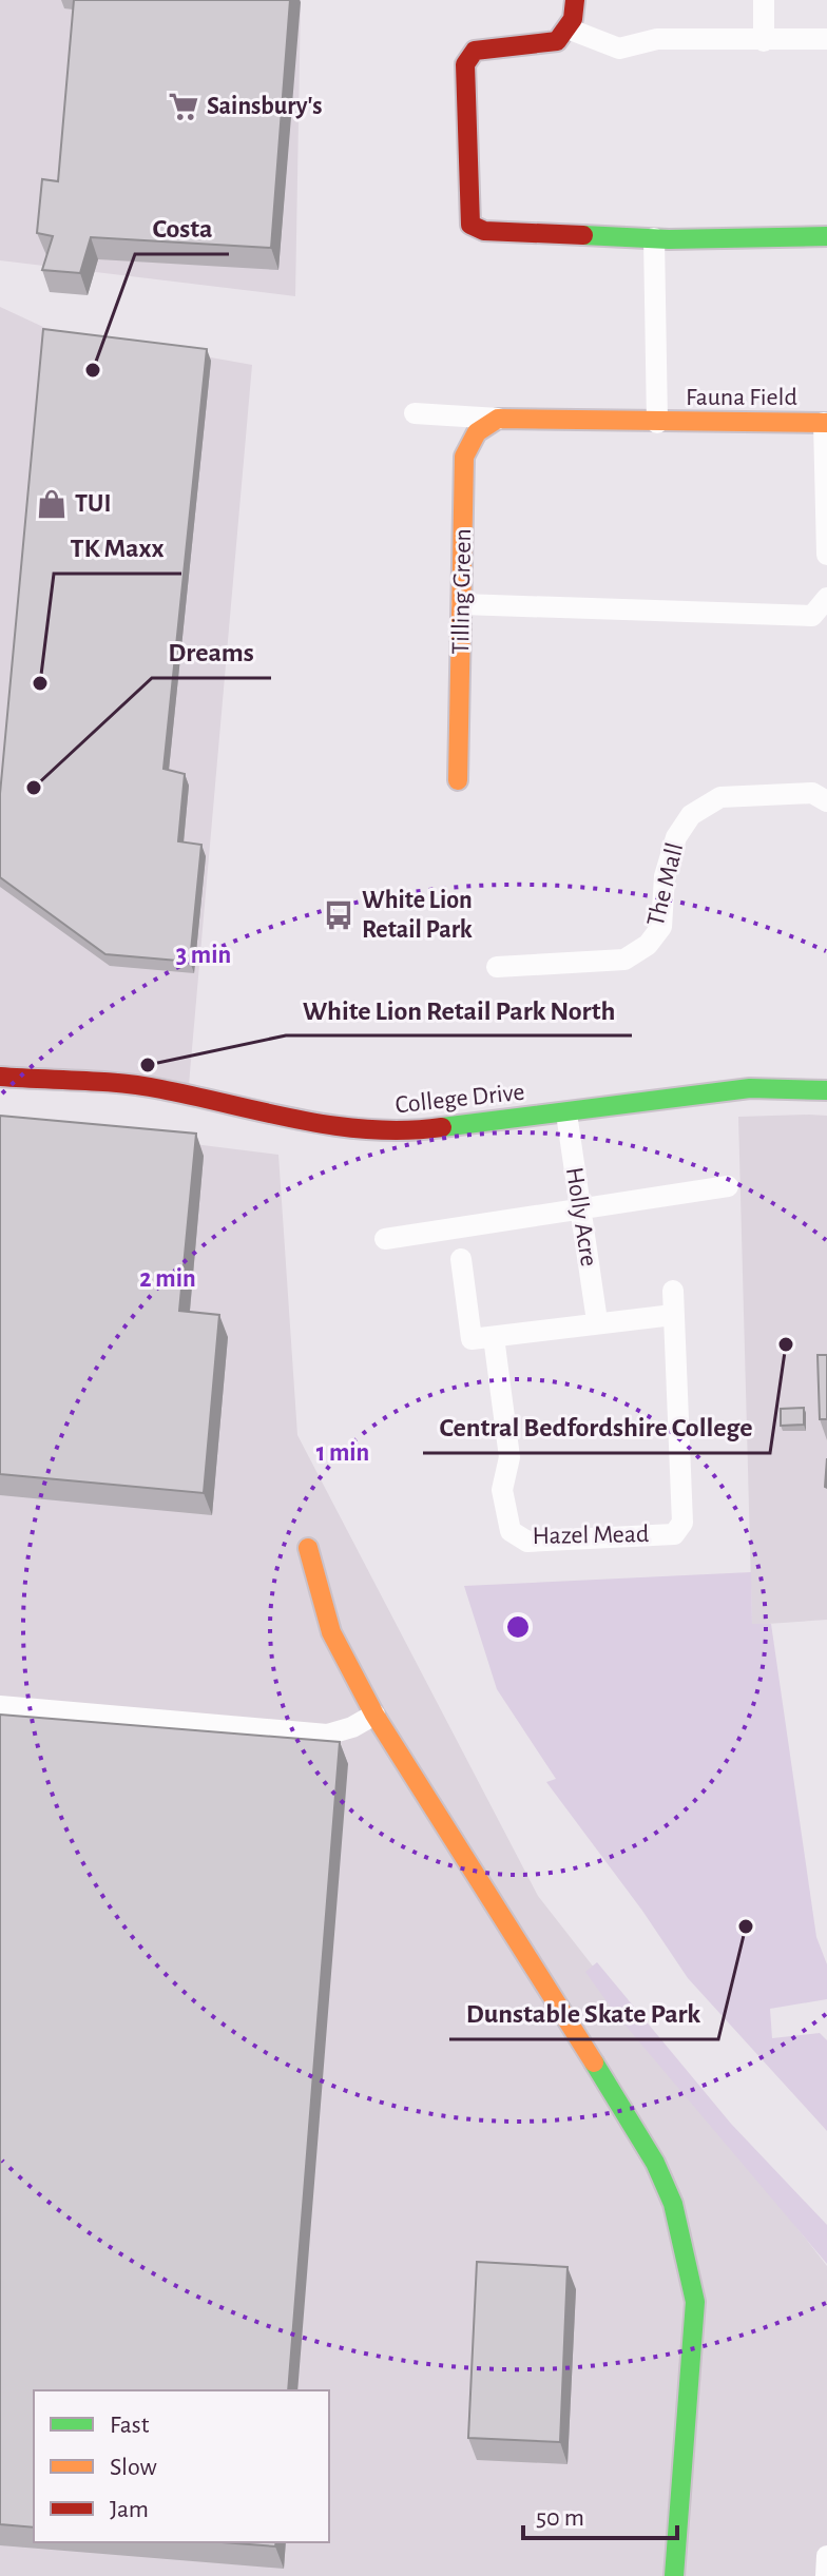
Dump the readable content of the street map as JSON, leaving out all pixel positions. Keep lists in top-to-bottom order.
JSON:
{
  "streets": {
    "street": [
      "Fauna Field",
      "Tilling Green",
      "The Mall",
      "College Drive",
      "Holly Acre",
      "Hazel Mead"
    ]
  },
  "crossings": [
    ["College Drive", "Holly Acre"]
  ],
  "places": {
    "supermarket": ["Sainsbury's"],
    "other": [
      "Costa",
      "TK Maxx",
      "Dreams",
      "White Lion Retail Park North",
      "Central Bedfordshire College",
      "Dunstable Skate Park"
    ],
    "shop": ["TUI"],
    "bus stop": ["White Lion Retail Park"]
  },
  "legend": ["Fast", "Slow", "Jam"],
  "scale_bar": "50 m",
  "rings": ["3 min", "2 min", "1 min"]
}
